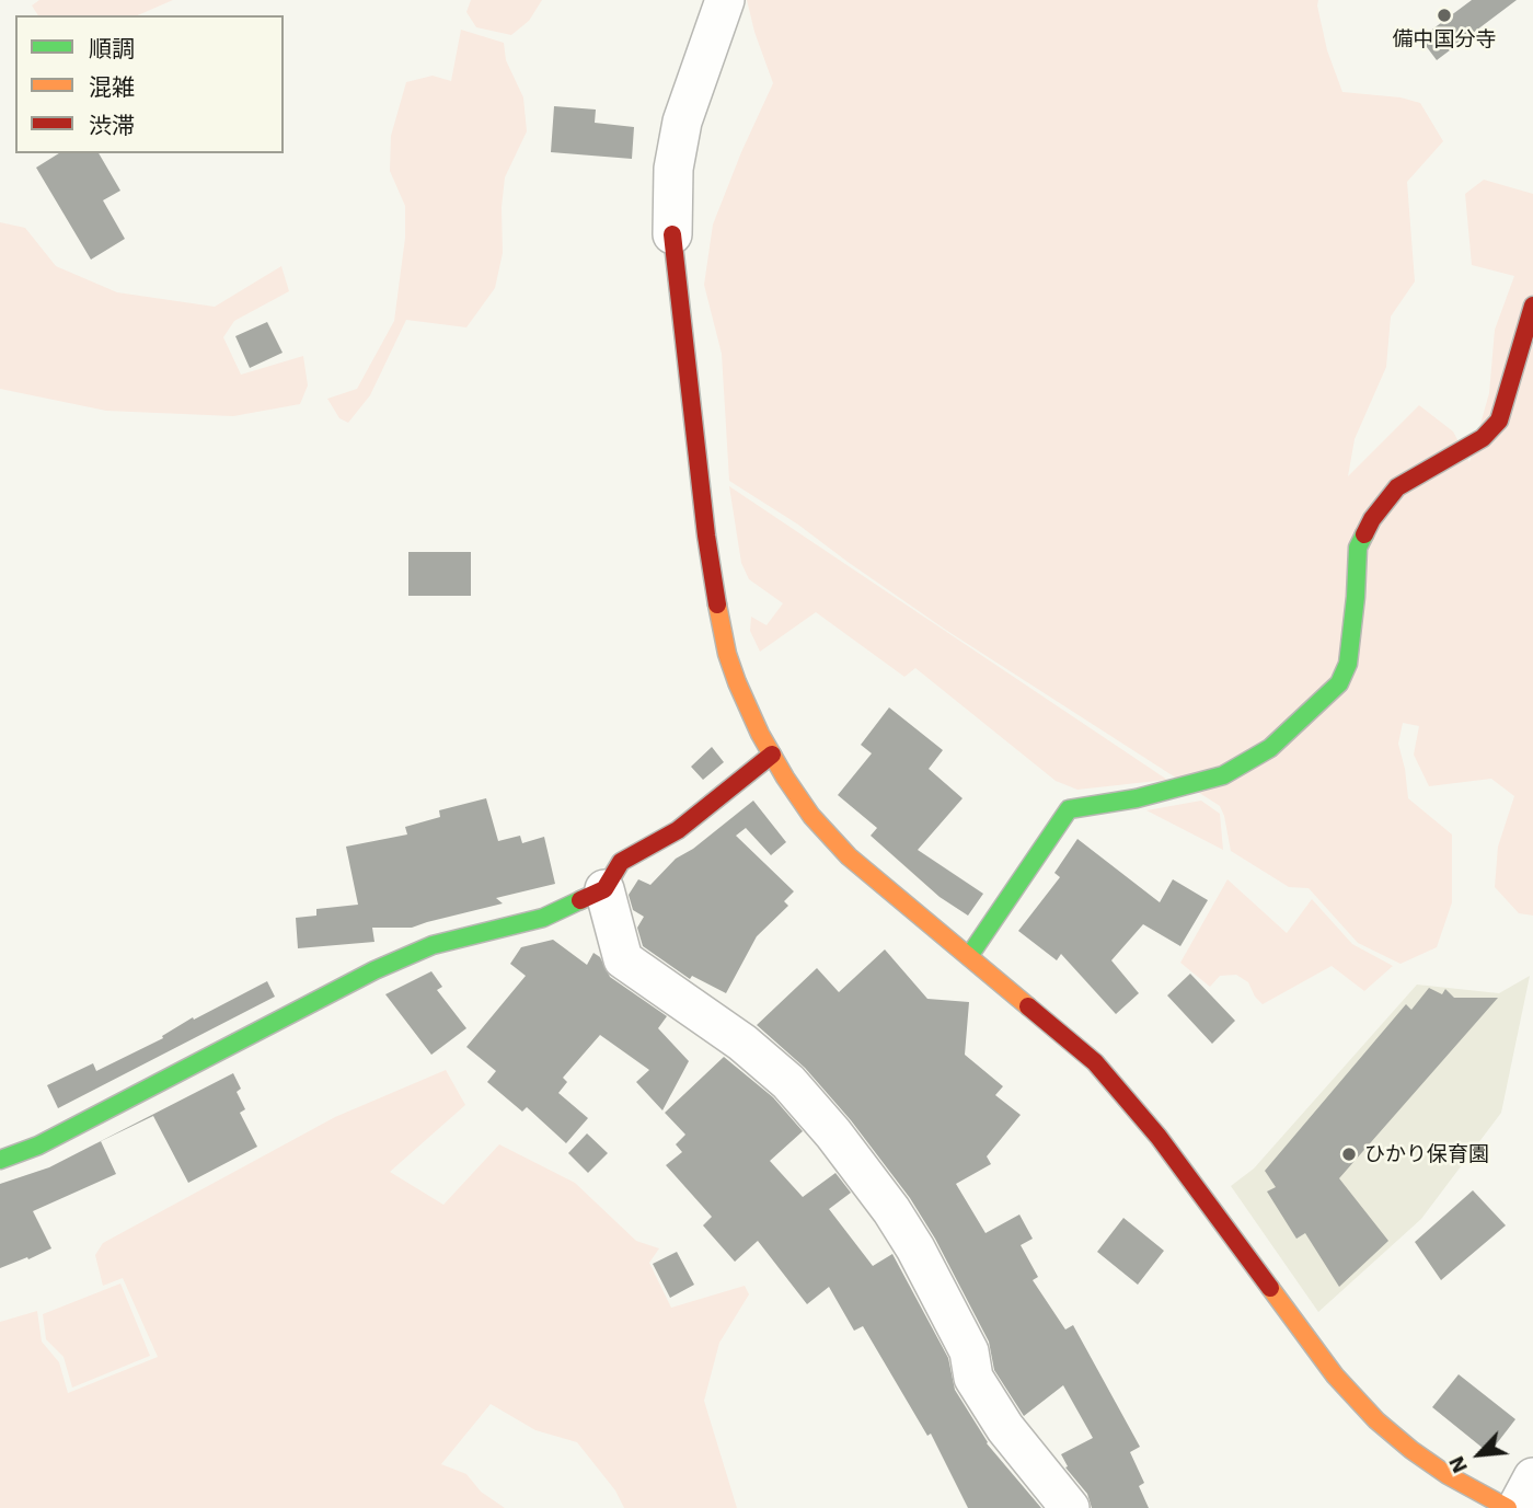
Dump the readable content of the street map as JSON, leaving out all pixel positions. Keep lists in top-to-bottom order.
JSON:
{
  "places": ["備中国分寺", "ひかり保育園"],
  "legend": ["順調", "混雑", "渋滞"],
  "north": "bottom left"
}
